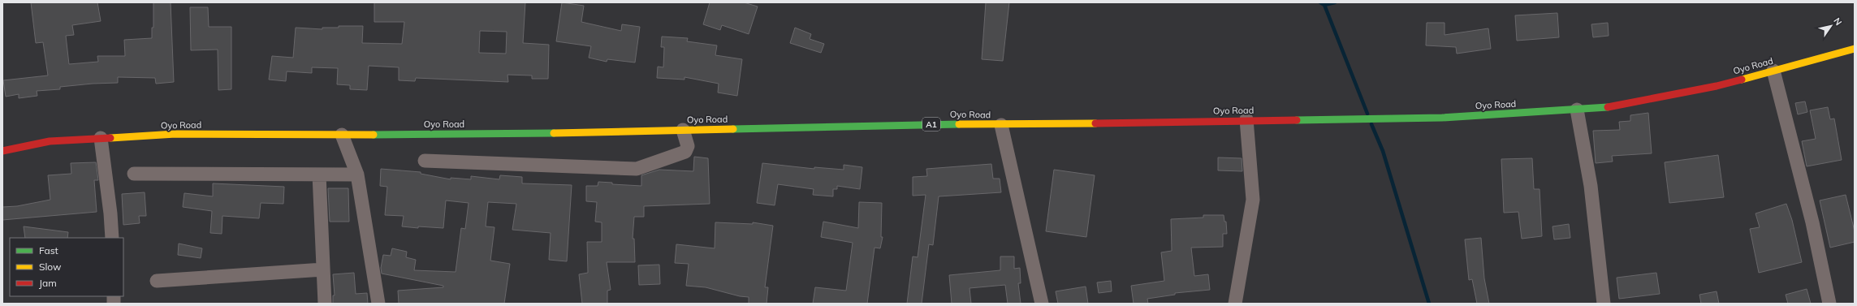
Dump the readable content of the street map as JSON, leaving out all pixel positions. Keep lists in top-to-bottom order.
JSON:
{
  "streets": {
    "highway": ["Oyo Road", "A1"]
  },
  "legend": ["Fast", "Slow", "Jam"],
  "north": "top right"
}
